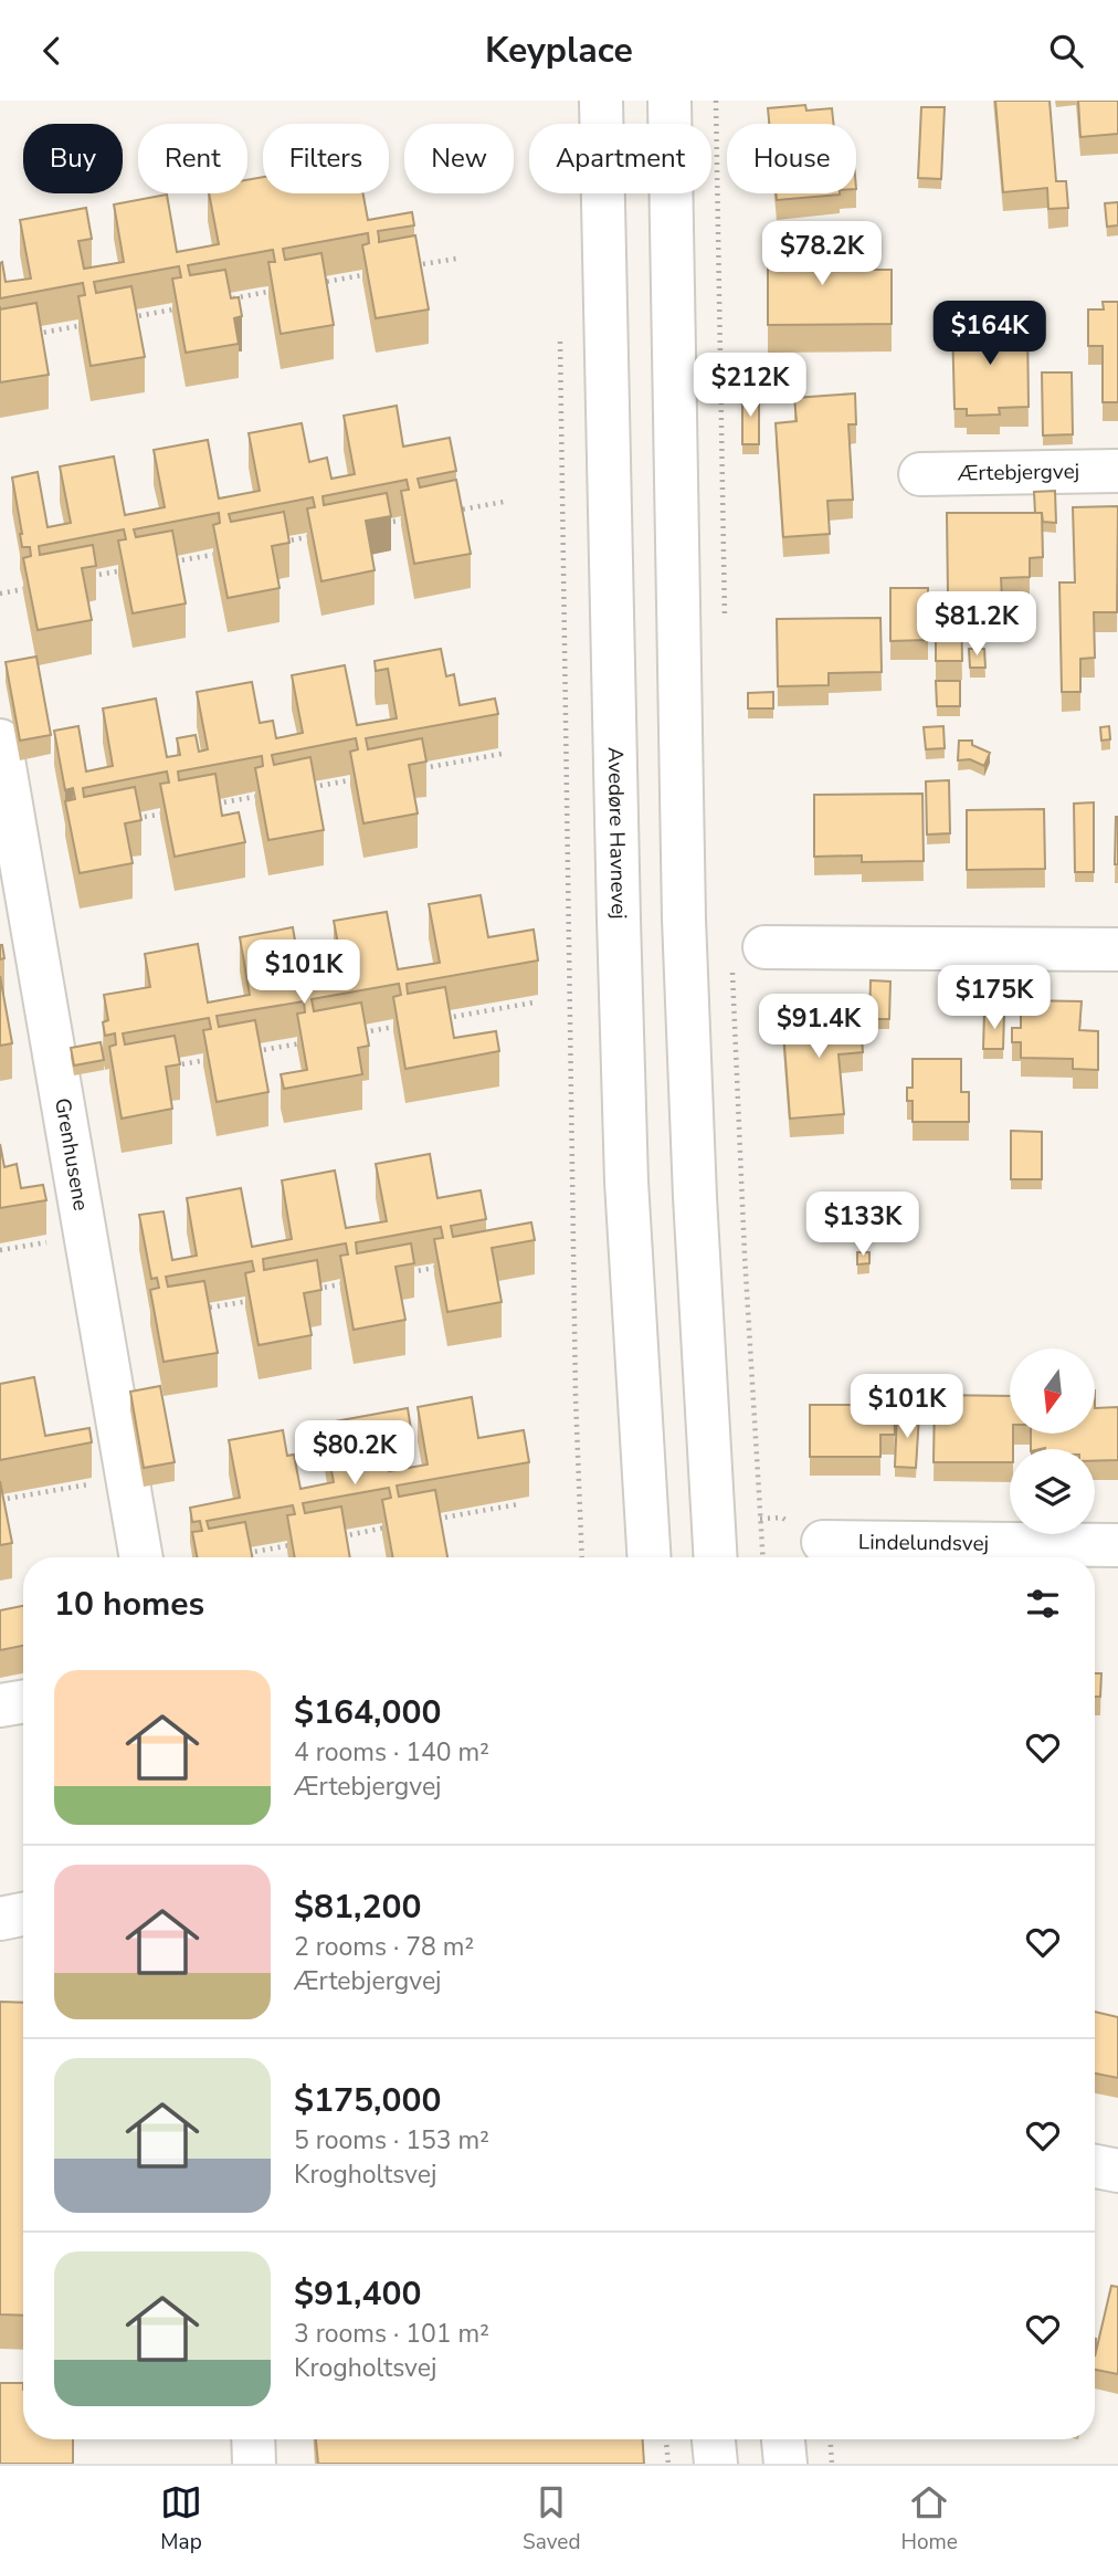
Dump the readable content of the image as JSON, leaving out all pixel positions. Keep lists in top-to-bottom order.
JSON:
{
  "streets": {
    "street": [
      "Ærtebjergvej",
      "Avedøre Havnevej",
      "Grenhusene",
      "Lindelundsvej"
    ]
  },
  "north": "bottom",
  "page": {
    "header": "Keyplace",
    "chip": [
      "Buy",
      "Rent",
      "Filters",
      "New",
      "Apartment",
      "House"
    ],
    "price": [
      "$78.2K",
      "$164K",
      "$212K",
      "$81.2K",
      "$101K",
      "$175K",
      "$91.4K",
      "$133K",
      "$101K",
      "$80.2K"
    ],
    "heading": "10 homes",
    "list": [
      {
        "name": "$164,000",
        "note": "4 rooms · 140 m² · Ærtebjergvej"
      },
      {
        "name": "$81,200",
        "note": "2 rooms · 78 m² · Ærtebjergvej"
      },
      {
        "name": "$175,000",
        "note": "5 rooms · 153 m² · Krogholtsvej"
      },
      {
        "name": "$91,400",
        "note": "3 rooms · 101 m² · Krogholtsvej"
      }
    ],
    "tabs": ["Map", "Saved", "Home"]
  }
}
